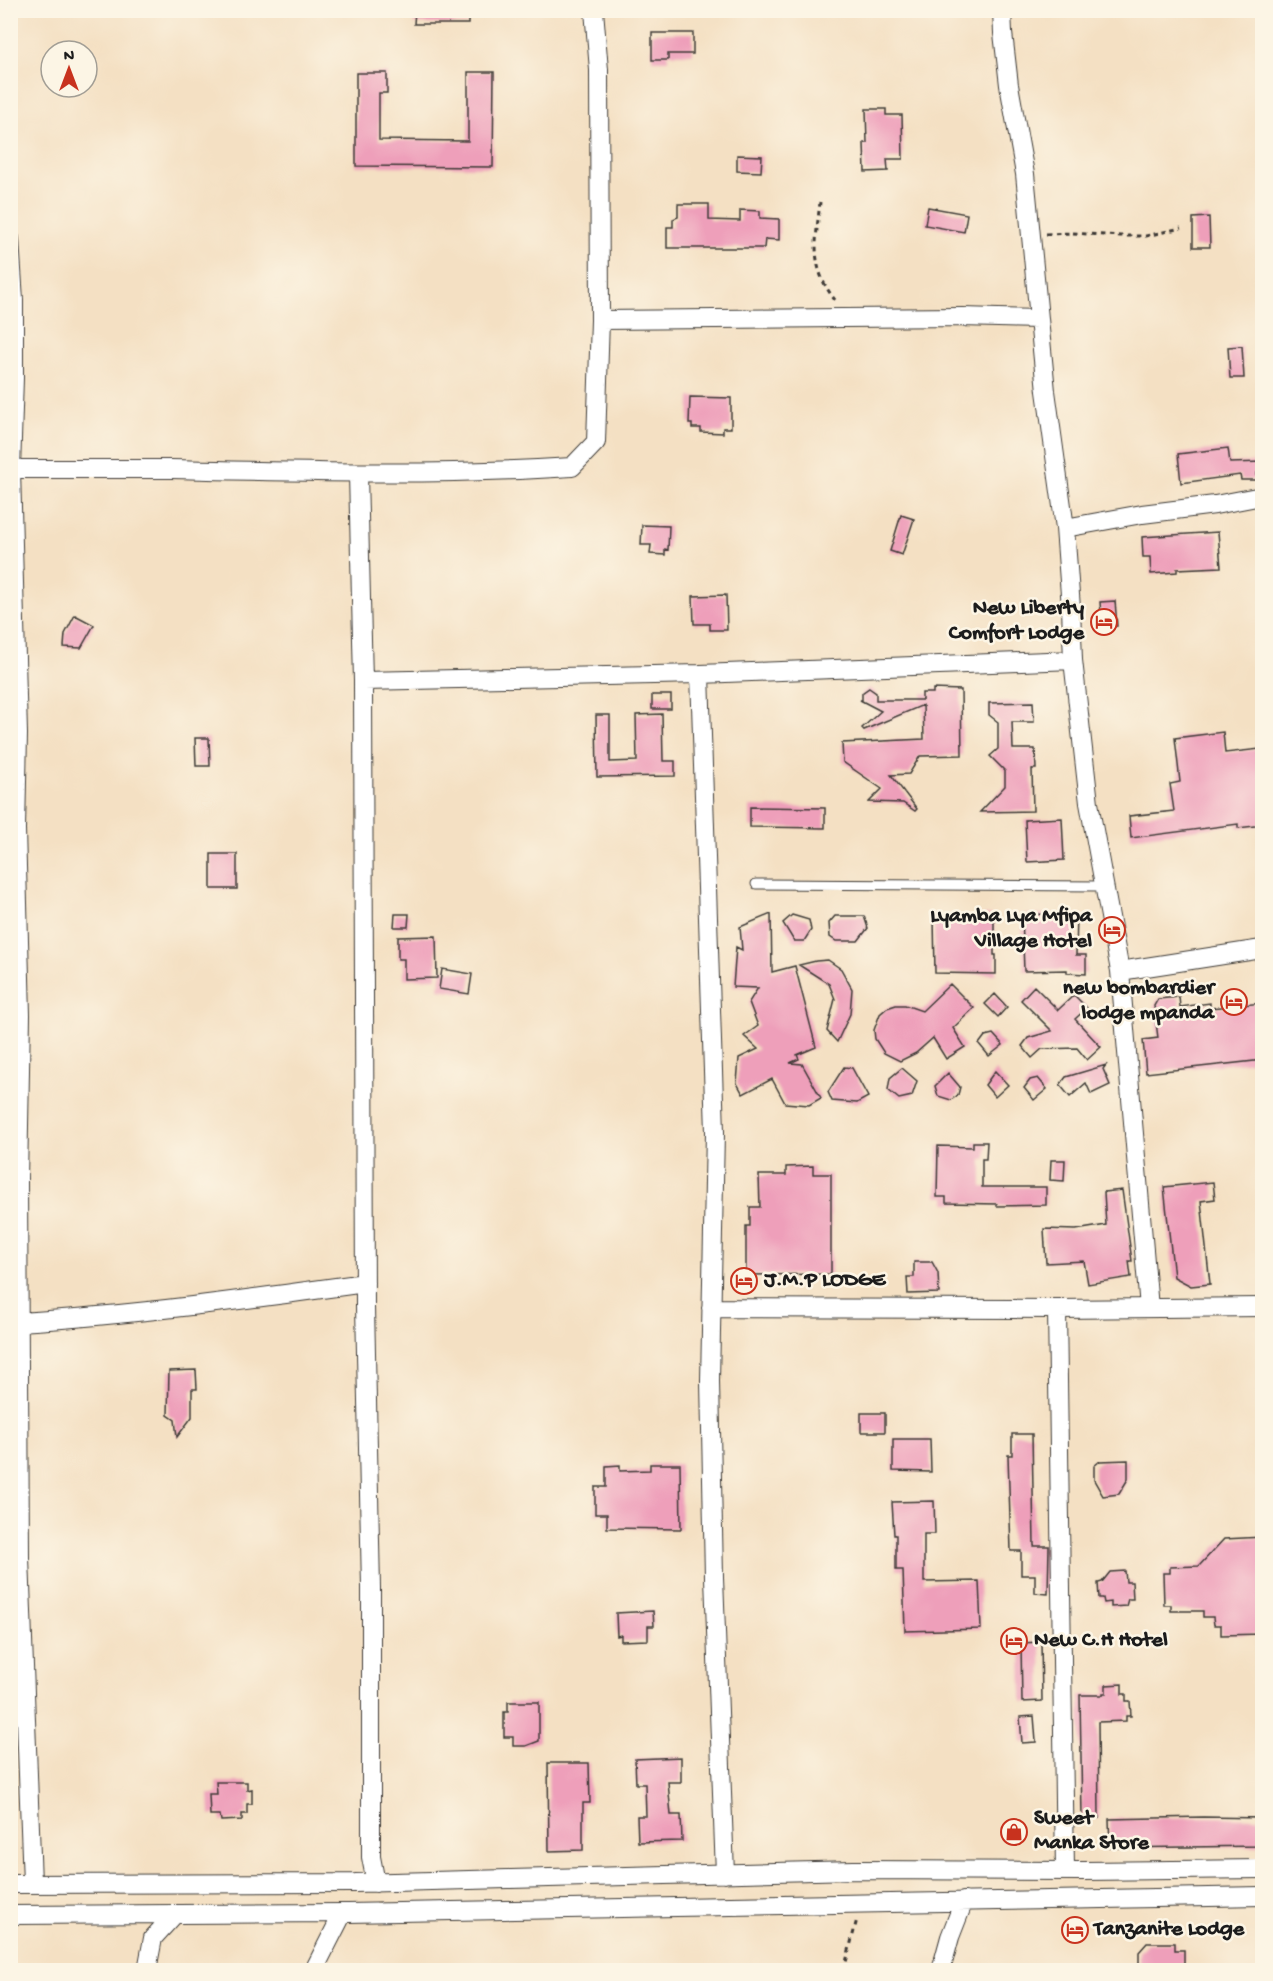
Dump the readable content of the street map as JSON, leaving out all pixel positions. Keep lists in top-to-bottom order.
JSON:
{
  "places": {
    "hotel": [
      "New Liberty Comfort Lodge",
      "Lyamba Lya Mfipa Village Hotel",
      "new bombardier lodge mpanda",
      "J.M.P LODGE",
      "New C.H Hotel",
      "Tanzanite Lodge"
    ],
    "shop": ["Sweet Manka Store"]
  },
  "north": "top"
}
